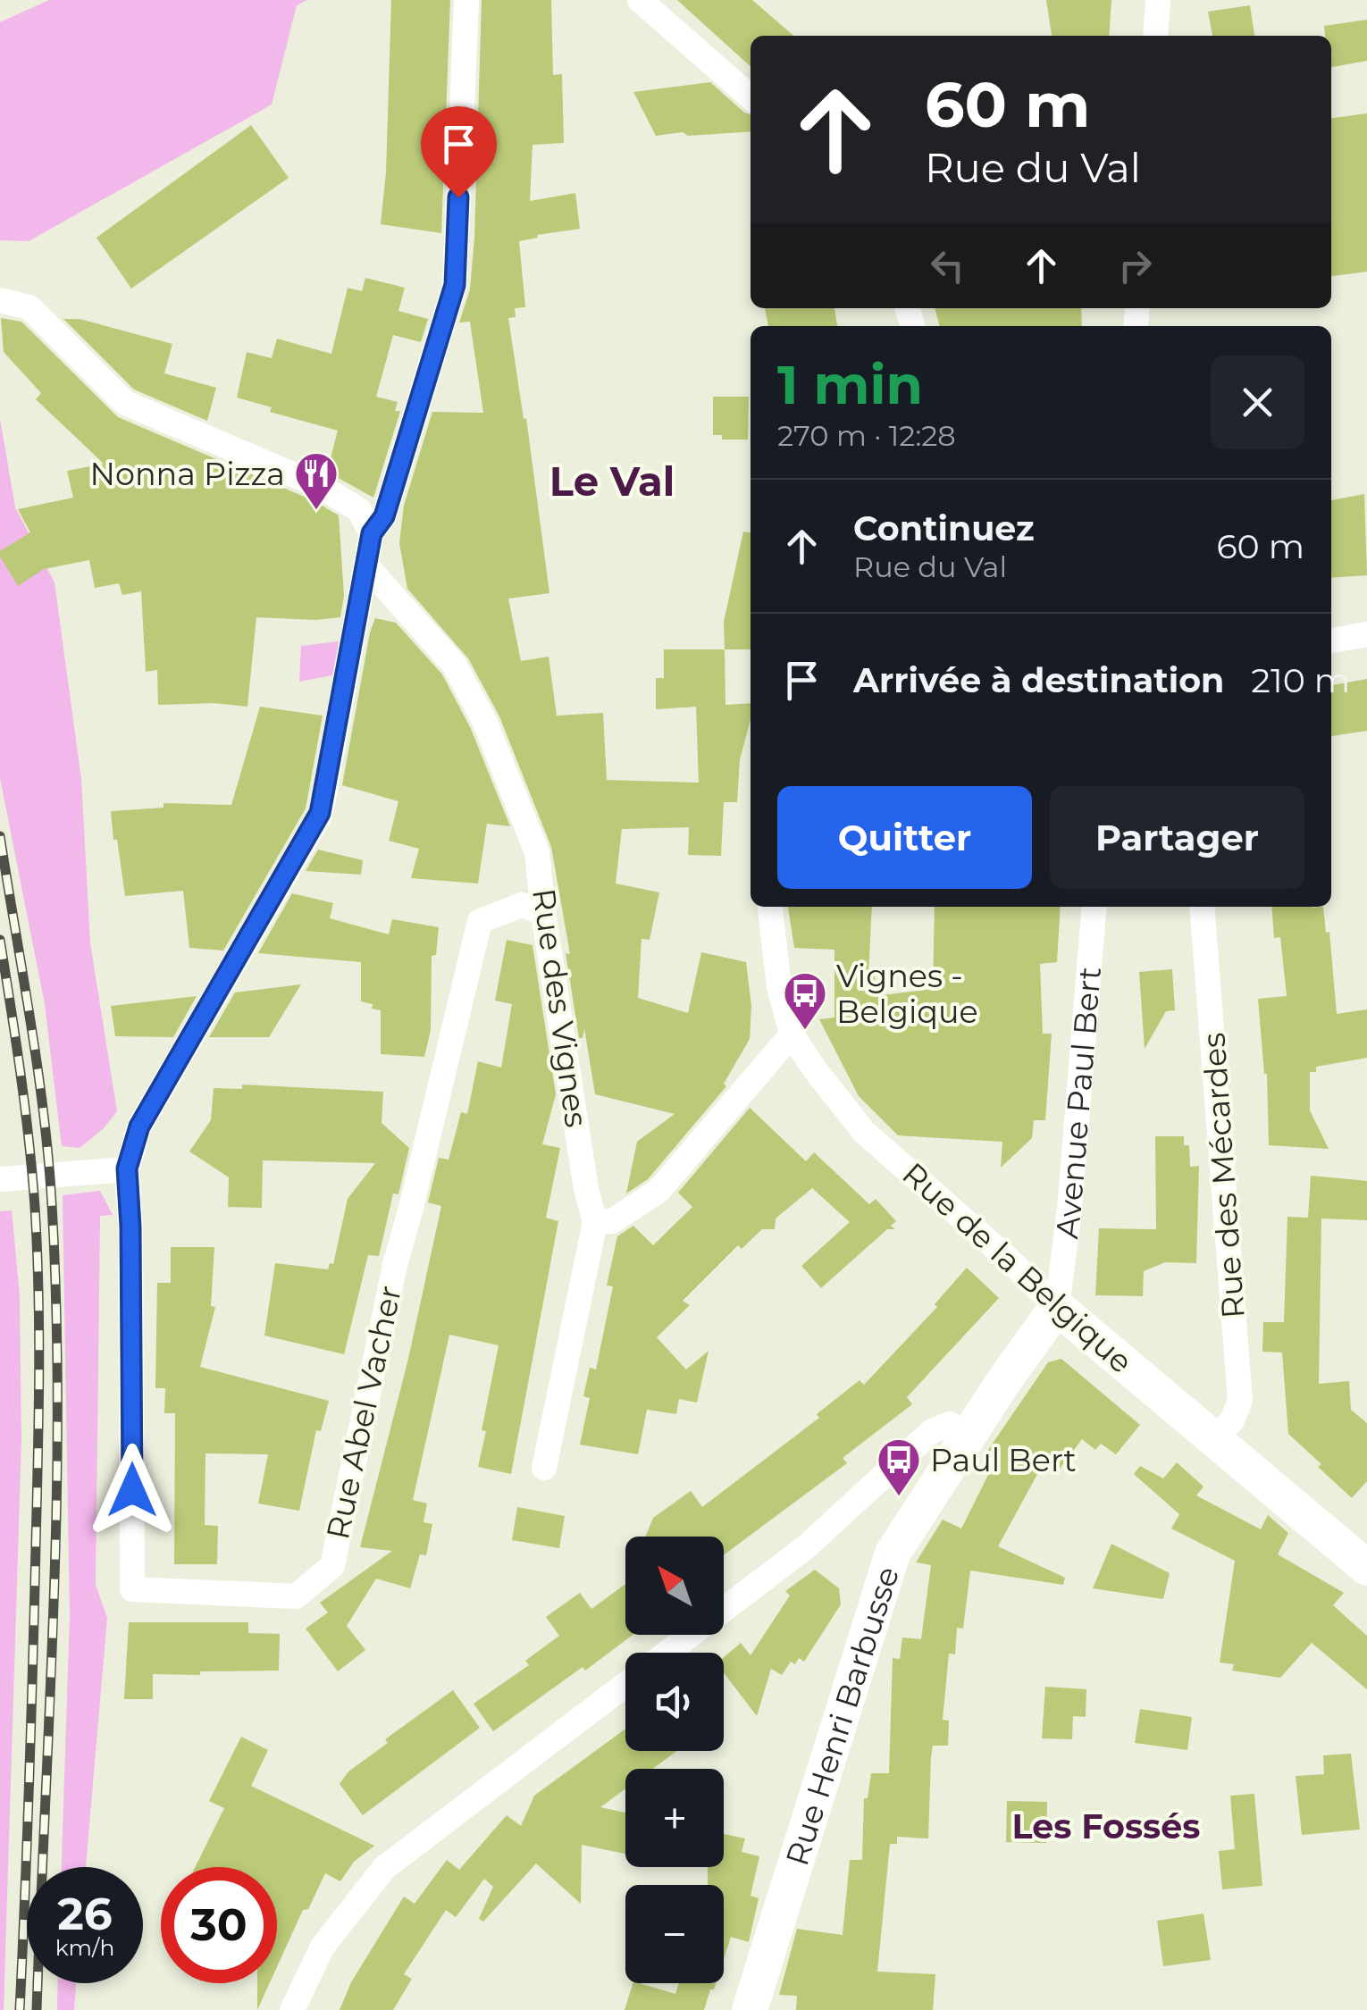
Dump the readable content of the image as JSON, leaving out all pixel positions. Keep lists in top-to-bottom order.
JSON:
{
  "streets": {
    "street": [
      "Rue des Vignes",
      "Avenue Paul Bert",
      "Rue des Mécardes",
      "Rue de la Belgique",
      "Rue Abel Vacher",
      "Rue Henri Barbusse"
    ]
  },
  "crossings": [
    ["Rue des Vignes", "Rue Abel Vacher"],
    ["Avenue Paul Bert", "Rue de la Belgique"],
    ["Avenue Paul Bert", "Rue Henri Barbusse"],
    ["Rue des Mécardes", "Rue de la Belgique"]
  ],
  "districts": ["Le Val", "Les Fossés"],
  "places": {
    "restaurant": ["Nonna Pizza"],
    "bus stop": ["Vignes - Belgique", "Paul Bert"]
  },
  "north": "top left",
  "page": {
    "turn": ["60 m", "Rue du Val"],
    "heading": ["1 min", "270 m · 12:28"],
    "list": [
      {
        "name": "Continuez",
        "note": "Rue du Val",
        "value": "60 m"
      },
      {
        "name": "Arrivée à destination",
        "value": "210 m"
      }
    ],
    "buttons": ["Quitter", "Partager"],
    "map_buttons": ["+", "−"],
    "speed": "26 km/h",
    "limit": "30"
  }
}
